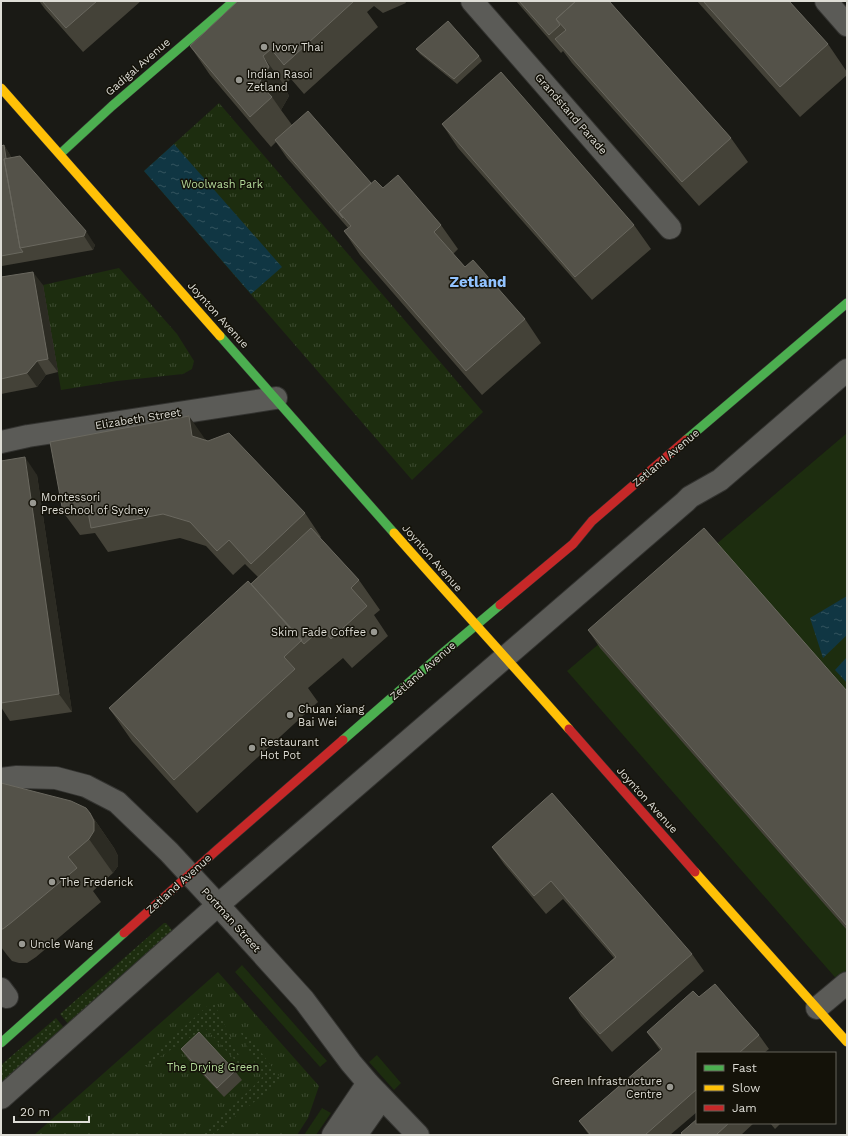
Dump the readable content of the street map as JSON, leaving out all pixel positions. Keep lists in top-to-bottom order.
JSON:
{
  "streets": {
    "street": [
      "Gadigal Avenue",
      "Grandstand Parade",
      "Joynton Avenue",
      "Elizabeth Street",
      "Zetland Avenue",
      "Portman Street"
    ]
  },
  "crossings": [
    ["Gadigal Avenue", "Joynton Avenue"],
    ["Joynton Avenue", "Elizabeth Street"],
    ["Joynton Avenue", "Zetland Avenue"],
    ["Zetland Avenue", "Portman Street"]
  ],
  "districts": ["Zetland"],
  "parks": ["Woolwash Park", "The Drying Green"],
  "places": [
    "Ivory Thai",
    "Indian Rasoi Zetland",
    "Montessori Preschool of Sydney",
    "Skim Fade Coffee",
    "Chuan Xiang Bai Wei",
    "Restaurant Hot Pot",
    "The Frederick",
    "Uncle Wang",
    "Green Infrastructure Centre"
  ],
  "legend": ["Fast", "Slow", "Jam"],
  "scale_bar": "20 m"
}
